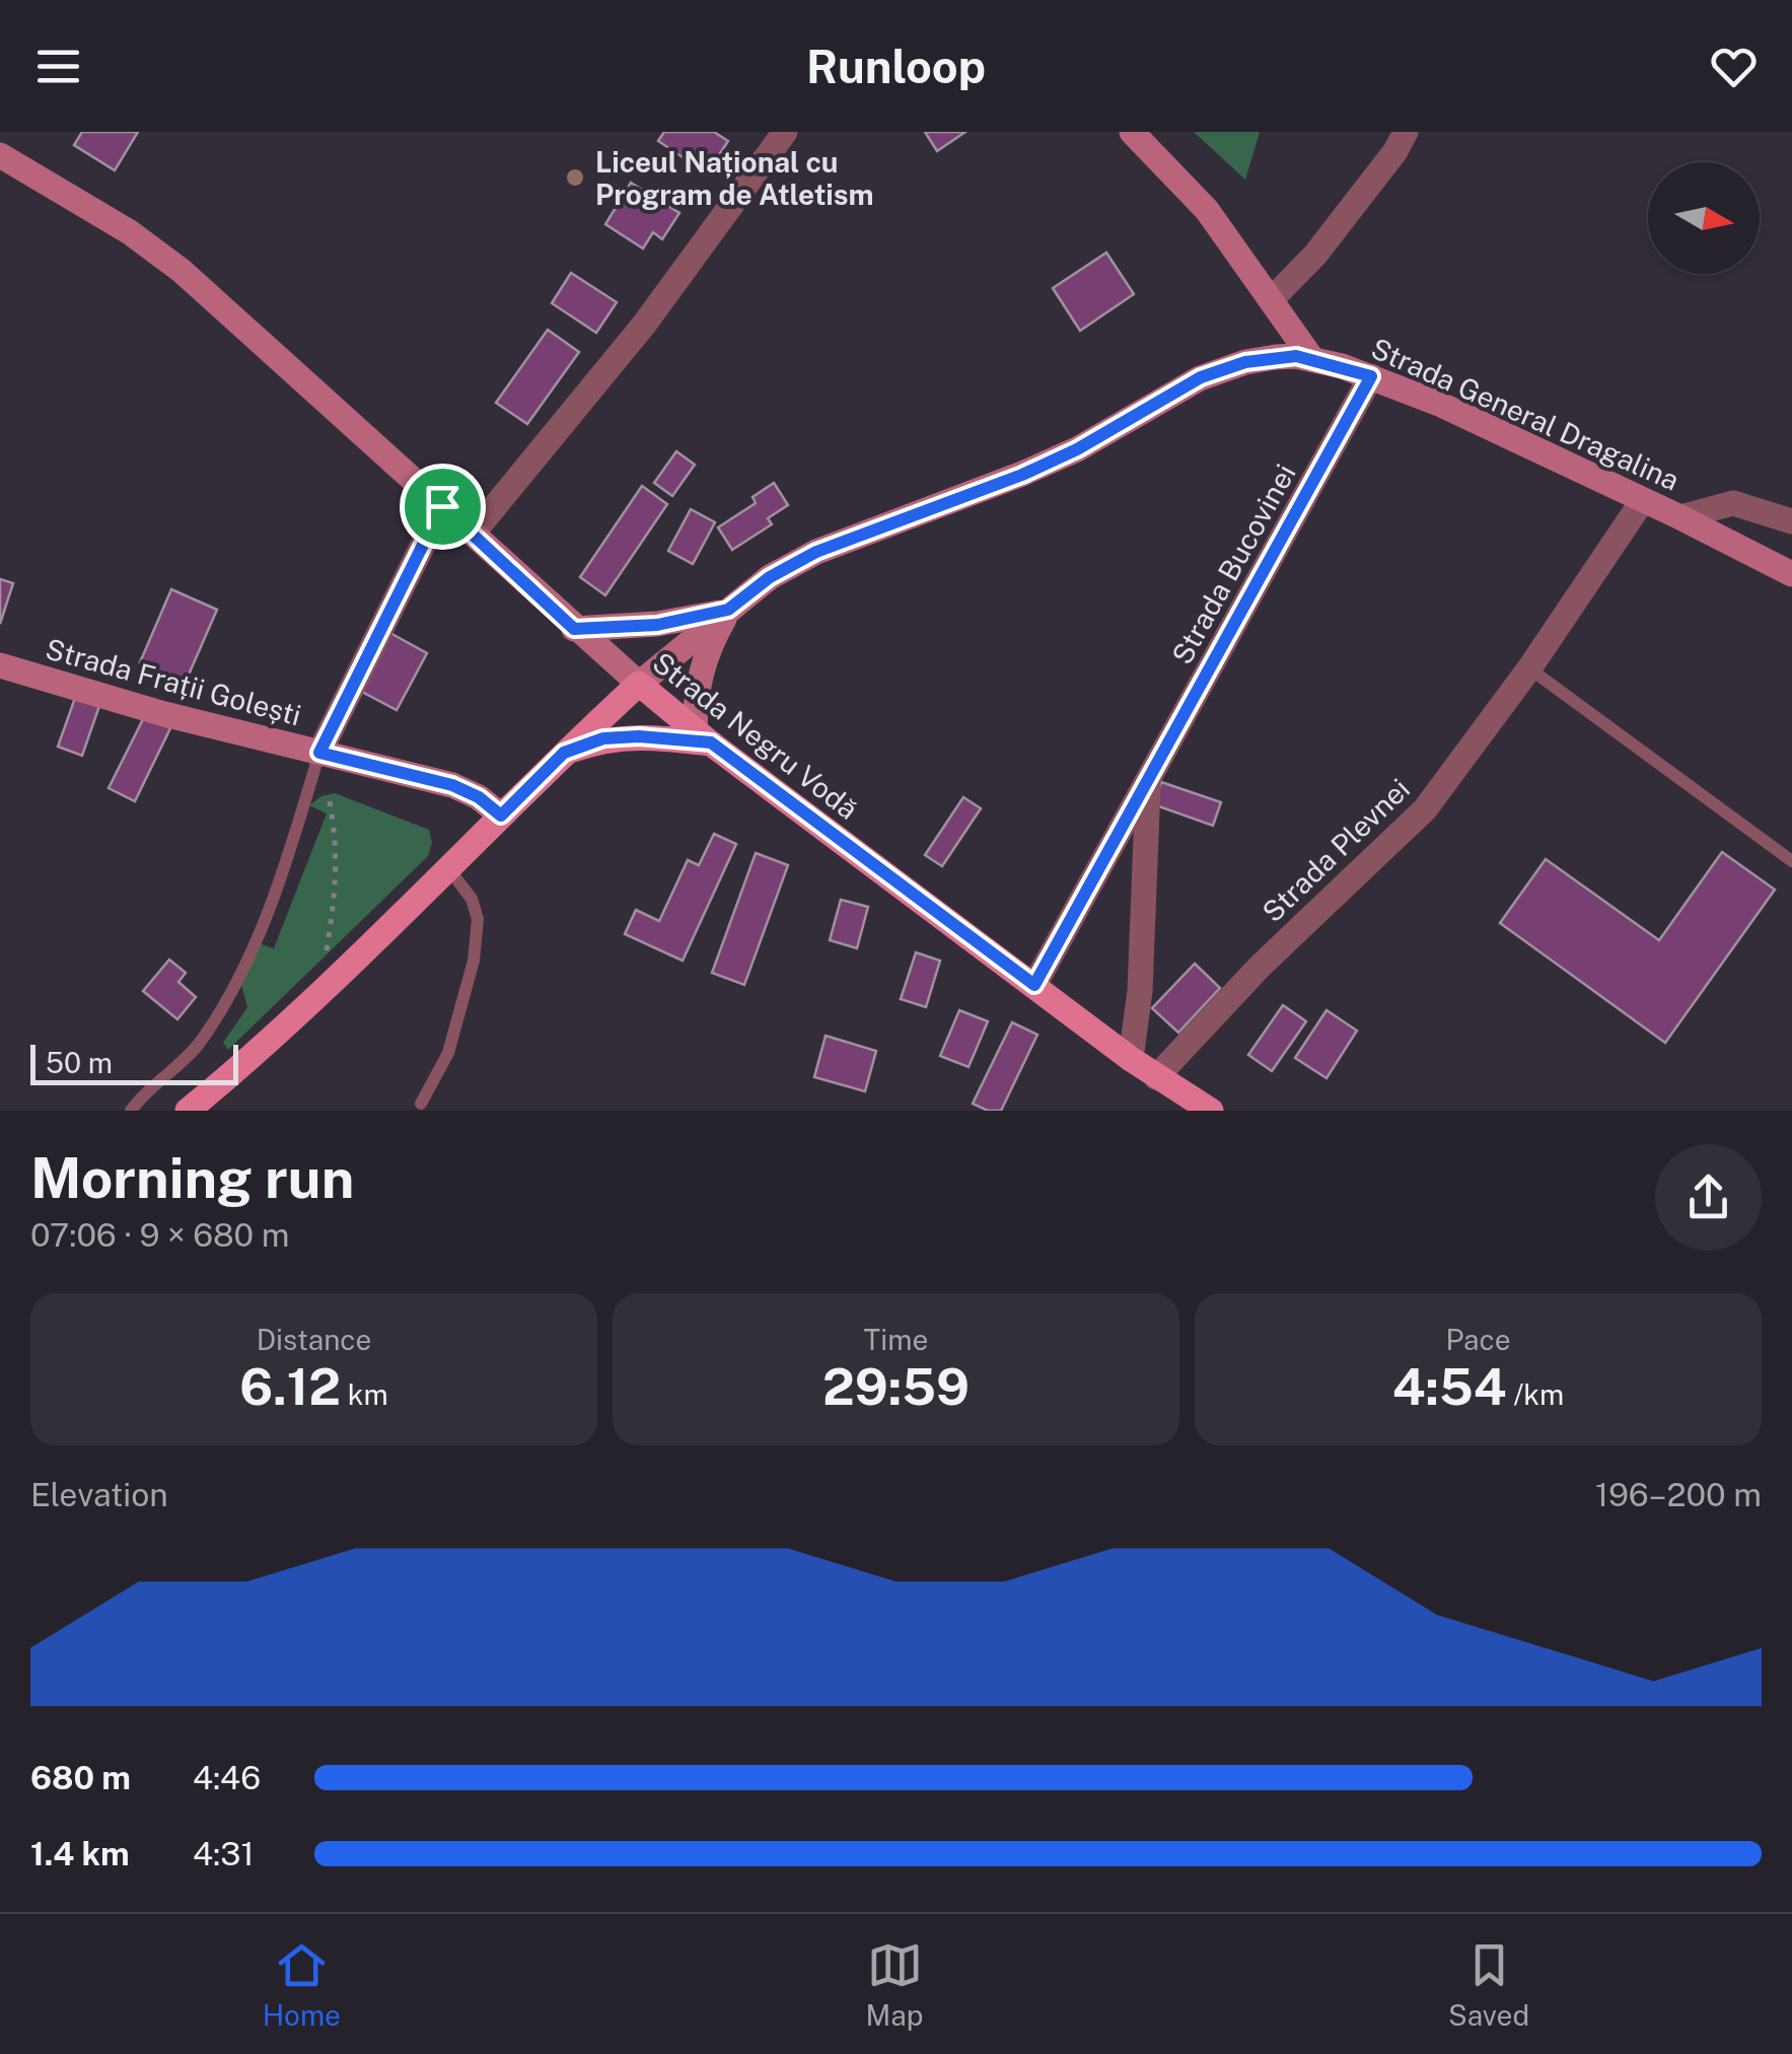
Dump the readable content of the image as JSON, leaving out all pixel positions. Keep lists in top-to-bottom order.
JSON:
{
  "streets": {
    "main road": ["Strada General Dragalina", "Strada Frații Golești", "Strada Negru Vodă"],
    "street": ["Strada Bucovinei", "Strada Plevnei"]
  },
  "crossings": [
    ["Strada General Dragalina", "Strada Bucovinei"],
    ["Strada General Dragalina", "Strada Negru Vodă"],
    ["Strada General Dragalina", "Strada Plevnei"],
    ["Strada Bucovinei", "Strada Negru Vodă"],
    ["Strada Negru Vodă", "Strada Plevnei"]
  ],
  "places": ["Liceul Național cu Program de Atletism"],
  "scale_bar": "50 m",
  "north": "right",
  "page": {
    "header": "Runloop",
    "scale": "50 m",
    "heading": ["Morning run", "07:06 · 9 × 680 m"],
    "stats": [
      ["Distance", "6.12 km"],
      ["Time", "29:59"],
      ["Pace", "4:54 /km"]
    ],
    "chart": ["Elevation", "196–200 m"],
    "list": [
      {
        "name": "680 m",
        "note": "4:46"
      },
      {
        "name": "1.4 km",
        "note": "4:31"
      }
    ],
    "tabs": ["Home", "Map", "Saved"]
  }
}
